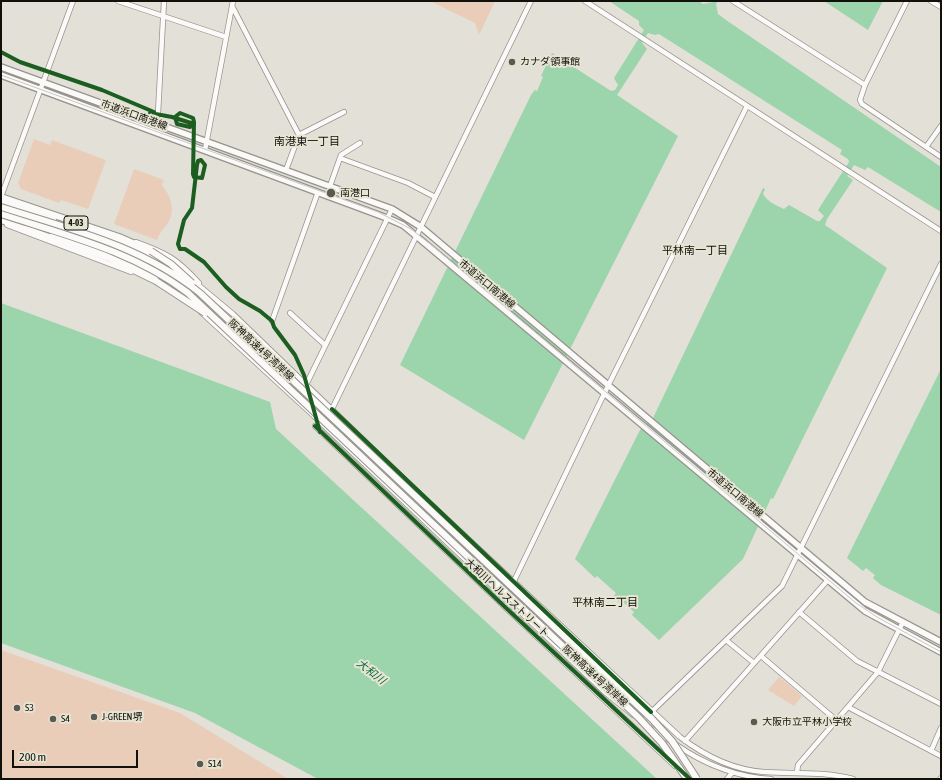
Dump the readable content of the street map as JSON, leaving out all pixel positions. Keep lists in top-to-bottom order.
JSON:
{
  "streets": {
    "highway": ["4-03", "阪神高速4号湾岸線"],
    "main road": ["市道浜口南港線"],
    "street": ["大和川ヘルスストリート"]
  },
  "crossings": [
    ["4-03", "阪神高速4号湾岸線"],
    ["阪神高速4号湾岸線", "大和川ヘルスストリート"]
  ],
  "districts": ["南港東一丁目", "平林南一丁目", "平林南二丁目"],
  "water": ["大和川"],
  "places": [
    "カナダ領事館",
    "南港口",
    "S3",
    "J-GREEN堺",
    "S4",
    "大阪市立平林小学校",
    "S14"
  ],
  "scale_bar": "200 m"
}
